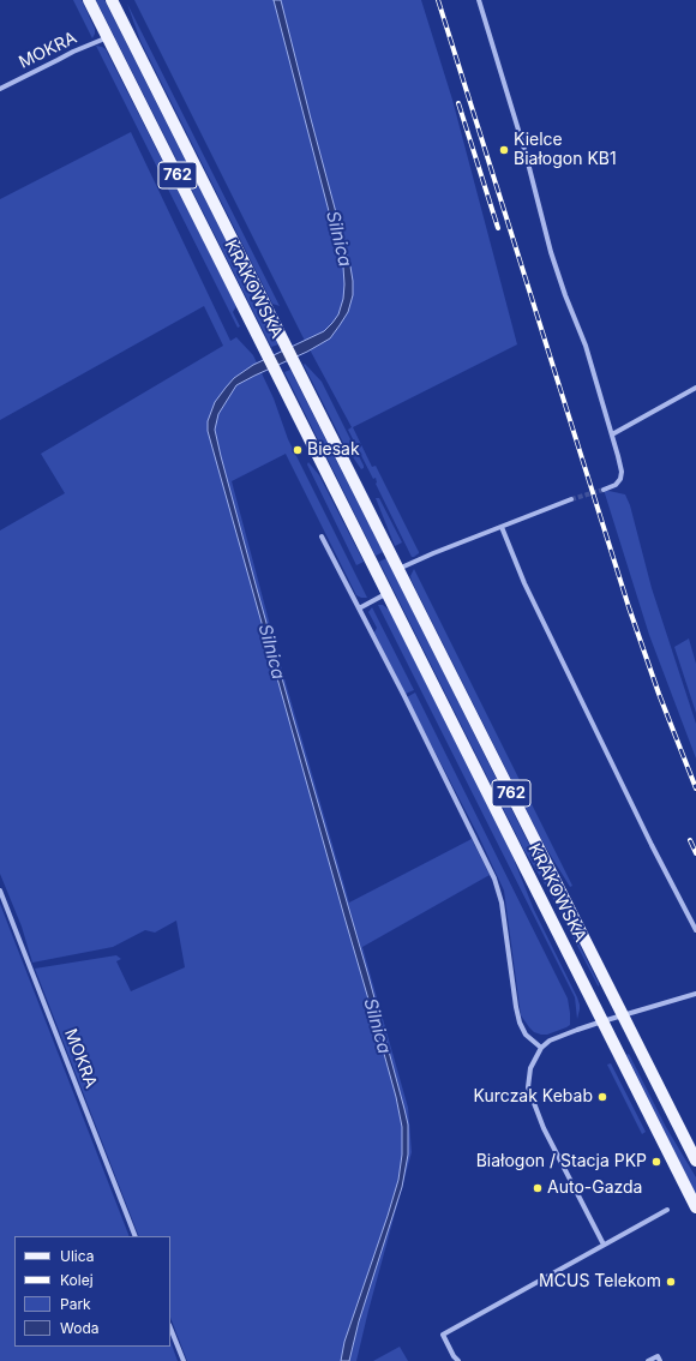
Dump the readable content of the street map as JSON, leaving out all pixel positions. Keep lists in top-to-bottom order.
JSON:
{
  "streets": {
    "main road": ["762", "KRAKOWSKA"],
    "street": ["MOKRA"]
  },
  "crossings": [
    ["MOKRA", "KRAKOWSKA"]
  ],
  "water": ["Silnica"],
  "places": [
    "Kielce Białogon KB1",
    "Biesak",
    "Kurczak Kebab",
    "Białogon / Stacja PKP",
    "Auto-Gazda",
    "MCUS Telekom"
  ],
  "legend": [
    "Ulica",
    "Kolej",
    "Park",
    "Woda"
  ]
}
